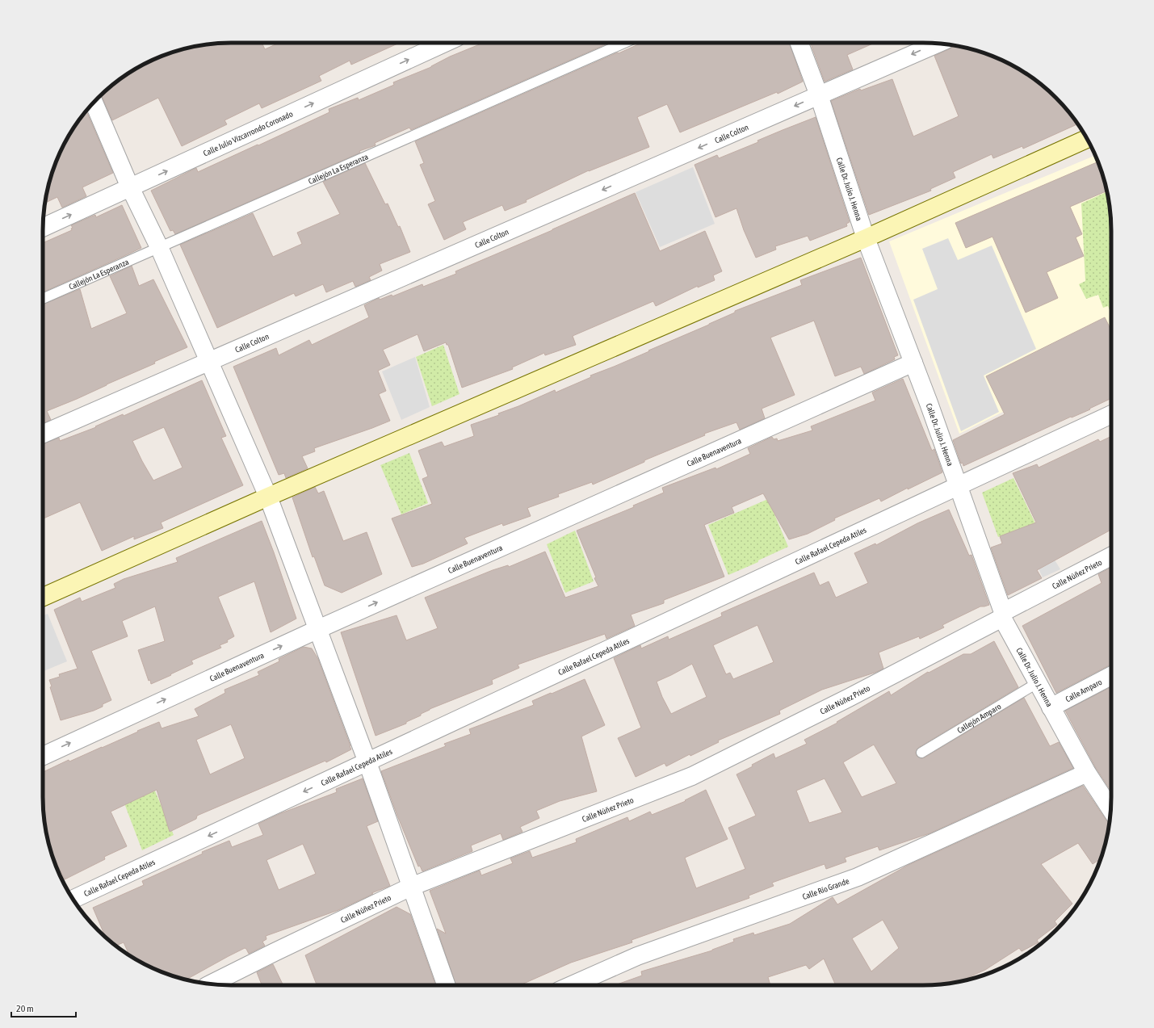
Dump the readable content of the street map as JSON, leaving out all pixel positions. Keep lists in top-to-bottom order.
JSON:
{
  "streets": {
    "street": [
      "Calle Julio Vizcarrondo Coronado",
      "Calle Colton",
      "Calle Dr. Julio J. Henna",
      "Calle Buenaventura",
      "Calle Rafael Cepeda Atiles",
      "Calle Núñez Prieto",
      "Calle Amparo",
      "Calle Río Grande"
    ],
    "lane": ["Callejón La Esperanza", "Callejón Amparo"]
  },
  "crossings": [
    ["Calle Colton", "Calle Dr. Julio J. Henna"],
    ["Calle Dr. Julio J. Henna", "Calle Buenaventura"],
    ["Calle Dr. Julio J. Henna", "Calle Rafael Cepeda Atiles"],
    ["Calle Dr. Julio J. Henna", "Calle Núñez Prieto"],
    ["Calle Dr. Julio J. Henna", "Calle Amparo"],
    ["Calle Dr. Julio J. Henna", "Callejón Amparo"],
    ["Calle Dr. Julio J. Henna", "Calle Río Grande"]
  ],
  "one_way": ["Calle Julio Vizcarrondo Coronado"],
  "scale_bar": "20 m"
}
